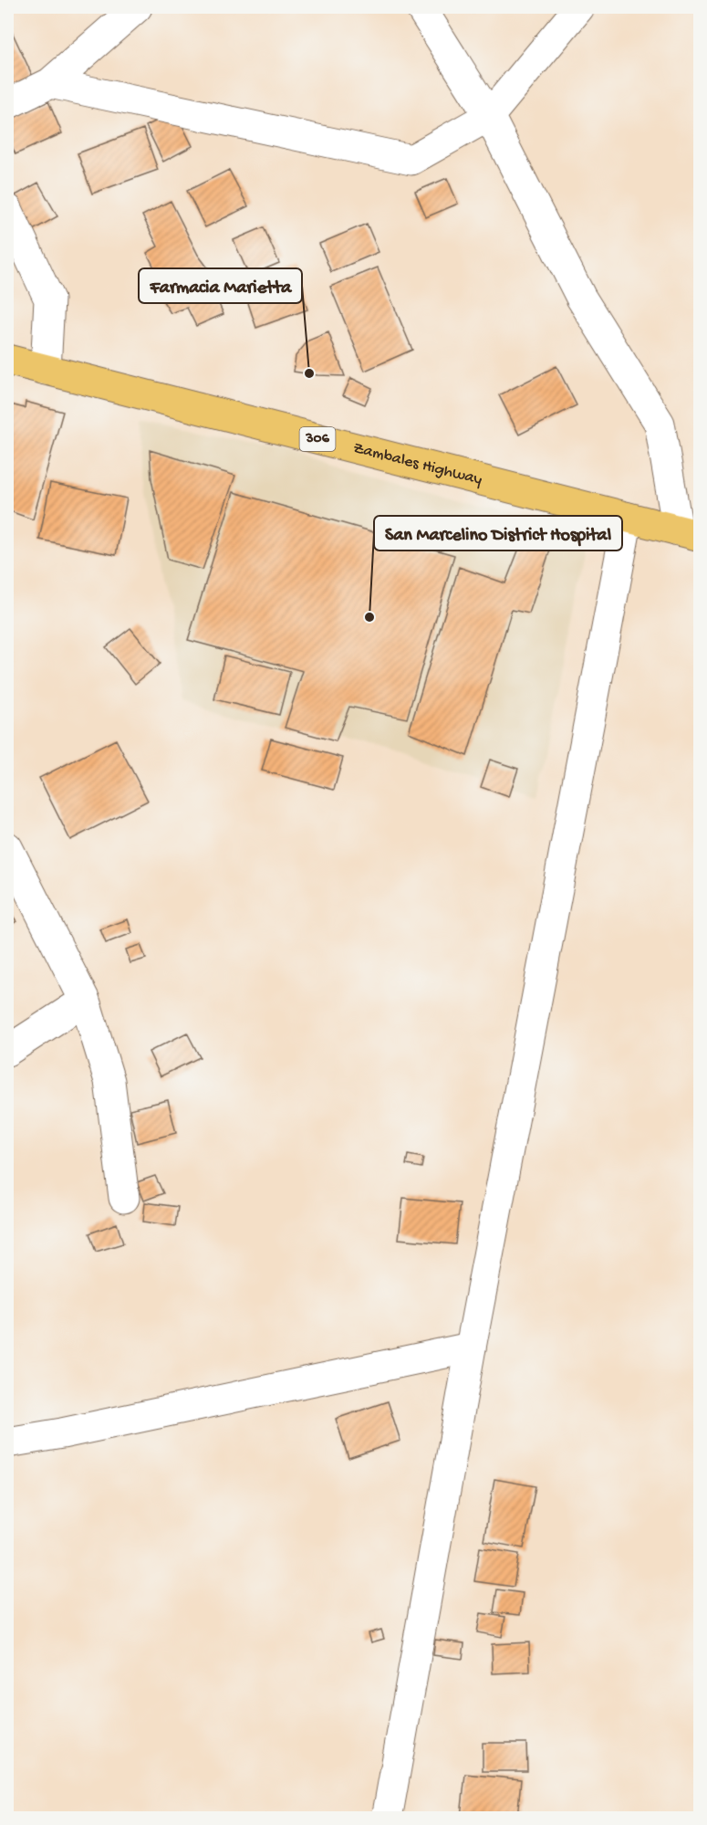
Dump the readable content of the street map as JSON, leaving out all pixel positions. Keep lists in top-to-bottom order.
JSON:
{
  "streets": {
    "main road": ["306", "Zambales Highway"]
  },
  "places": ["Farmacia Marietta", "San Marcelino District Hospital"]
}
